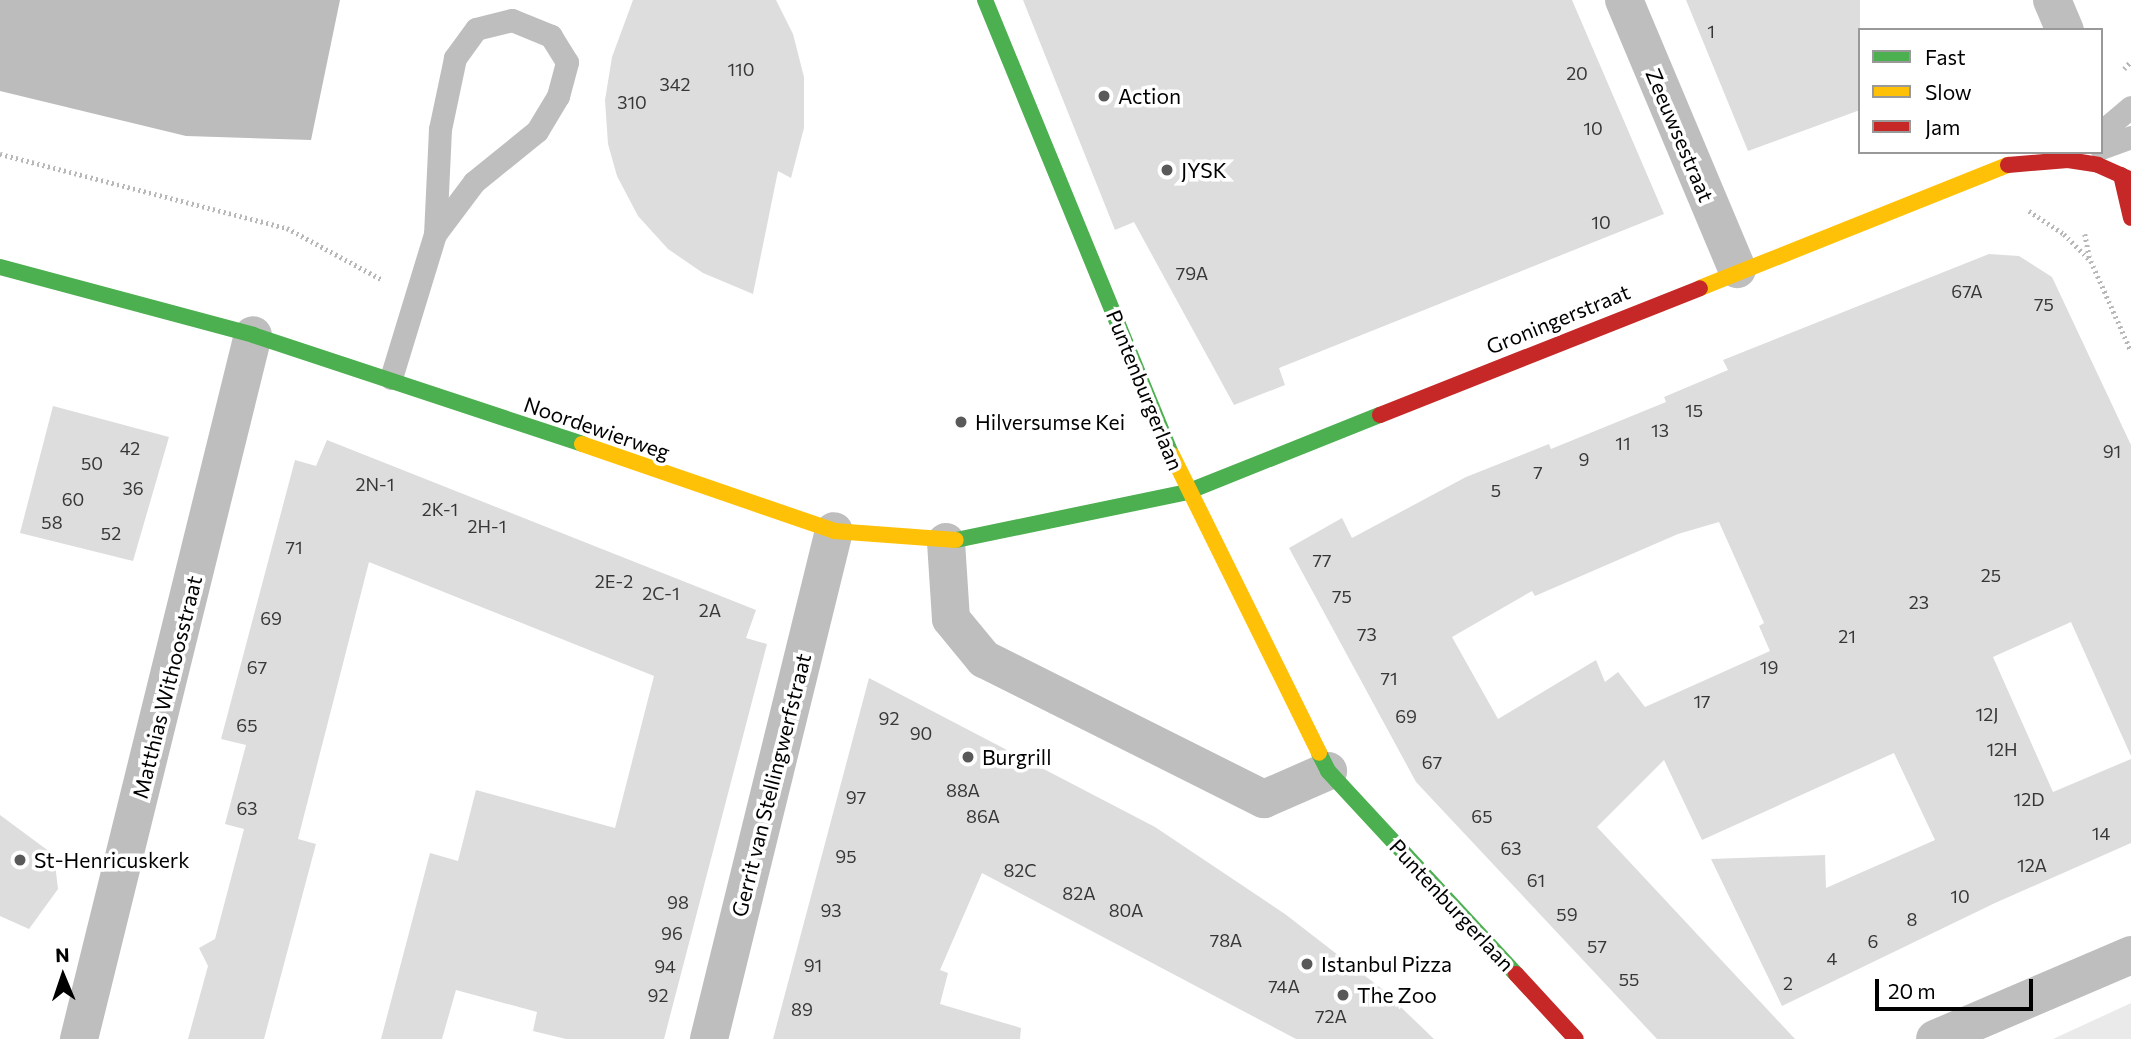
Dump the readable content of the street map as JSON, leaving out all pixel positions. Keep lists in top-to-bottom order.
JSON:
{
  "streets": {
    "street": [
      "Zeeuwsestraat",
      "Groningerstraat",
      "Puntenburgerlaan",
      "Noordewierweg",
      "Matthias Withoosstraat",
      "Gerrit van Stellingwerfstraat"
    ]
  },
  "crossings": [
    ["Zeeuwsestraat", "Groningerstraat"],
    ["Groningerstraat", "Puntenburgerlaan"],
    ["Groningerstraat", "Noordewierweg"],
    ["Puntenburgerlaan", "Noordewierweg"],
    ["Noordewierweg", "Matthias Withoosstraat"],
    ["Noordewierweg", "Gerrit van Stellingwerfstraat"]
  ],
  "places": [
    "Action",
    "JYSK",
    "Hilversumse Kei",
    "Burgrill",
    "St-Henricuskerk",
    "Istanbul Pizza",
    "The Zoo"
  ],
  "house_numbers": [
    "1",
    "110",
    "20",
    "342",
    "310",
    "10",
    "10",
    "79A",
    "67A",
    "75",
    "15",
    "13",
    "11",
    "42",
    "91",
    "9",
    "50",
    "7",
    "2N-1",
    "36",
    "5",
    "60",
    "2K-1",
    "58",
    "2H-1",
    "52",
    "71",
    "77",
    "25",
    "2E-2",
    "2C-1",
    "75",
    "23",
    "2A",
    "69",
    "73",
    "21",
    "67",
    "19",
    "71",
    "17",
    "12J",
    "69",
    "92",
    "65",
    "90",
    "12H",
    "67",
    "88A",
    "97",
    "12D",
    "63",
    "86A",
    "65",
    "14",
    "63",
    "95",
    "12A",
    "82C",
    "61",
    "82A",
    "10",
    "98",
    "93",
    "80A",
    "59",
    "8",
    "96",
    "78A",
    "6",
    "57",
    "4",
    "91",
    "94",
    "55",
    "2",
    "74A",
    "92",
    "89",
    "72A"
  ],
  "legend": ["Fast", "Slow", "Jam"],
  "scale_bar": "20 m",
  "north": "top"
}
